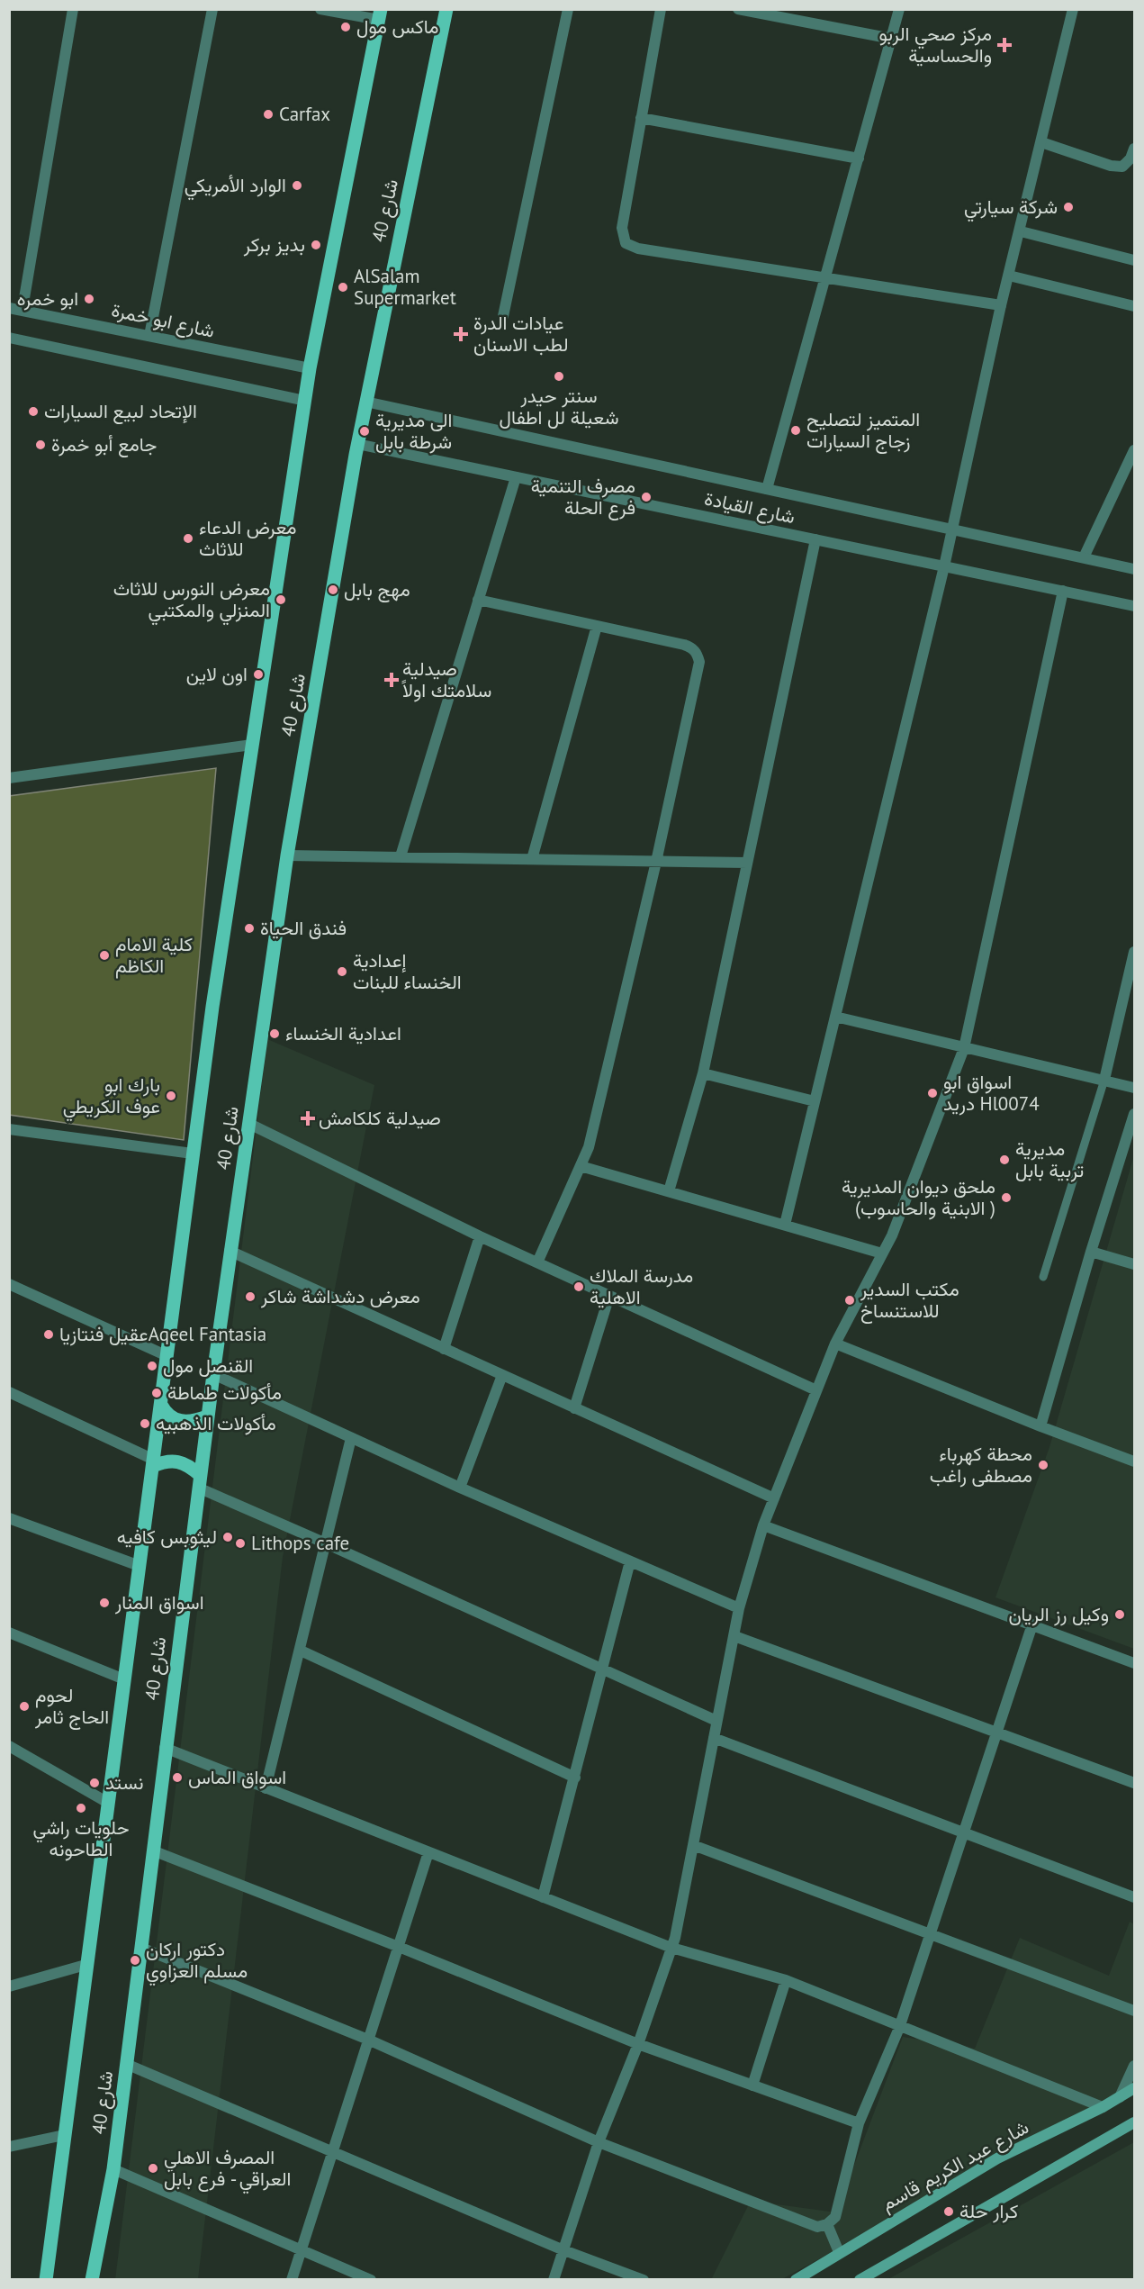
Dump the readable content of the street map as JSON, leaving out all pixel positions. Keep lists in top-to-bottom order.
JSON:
{
  "streets": {
    "main road": ["شارع 40", "شارع عبد الكريم قاسم"],
    "street": ["شارع ابو خمرة", "شارع القيادة"]
  },
  "crossings": [
    ["شارع 40", "شارع ابو خمرة"],
    ["شارع 40", "شارع القيادة"]
  ],
  "places": {
    "other": [
      "ماكس مول",
      "Carfax",
      "الوارد الأمريكي",
      "شركة سيارتي",
      "بديز بركر",
      "AlSalam Supermarket",
      "ابو خمره",
      "سنتر حيدر شعيلة لل اطفال",
      "الإتحاد لبيع السيارات",
      "المتميز لتصليح زجاج السيارات",
      "الى مديرية شرطة بابل",
      "جامع أبو خمرة",
      "مصرف التنمية فرع الحلة",
      "معرض الدعاء للاثاث",
      "مهج بابل",
      "معرض النورس للاثاث المنزلي والمكتبي",
      "اون لاين",
      "فندق الحياة",
      "كلية الامام الكاظم",
      "إعدادية الخنساء للبنات",
      "اعدادية الخنساء",
      "اسواق ابو دريد Hl0074",
      "بارك ابو عوف الكريطي",
      "مديرية تربية بابل",
      "ملحق ديوان المديرية (الابنية والحاسوب )",
      "مدرسة الملاك الاهلية",
      "معرض دشداشة شاكر",
      "مكتب السدير للاستنساخ",
      "عقيل فنتازياAqeel Fantasia",
      "القنصل مول",
      "مأكولات طماطة",
      "مأكولات الذهبيه",
      "محطة كهرباء مصطفى راغب",
      "ليثوبس كافيه",
      "Lithops cafe",
      "اسواق المنار",
      "وكيل رز الريان",
      "لحوم الحاج ثامر",
      "اسواق الماس",
      "نستد",
      "حلويات راشي الطاحونه",
      "دكتور اركان مسلم العزاوي",
      "المصرف الاهلي العراقي - فرع بابل",
      "كرار حلة"
    ],
    "health": [
      "مركز صحي الربو والحساسية",
      "عيادات الدرة لطب الاسنان",
      "صيدلية سلامتك اولاً",
      "صيدلية كلكامش"
    ]
  }
}
